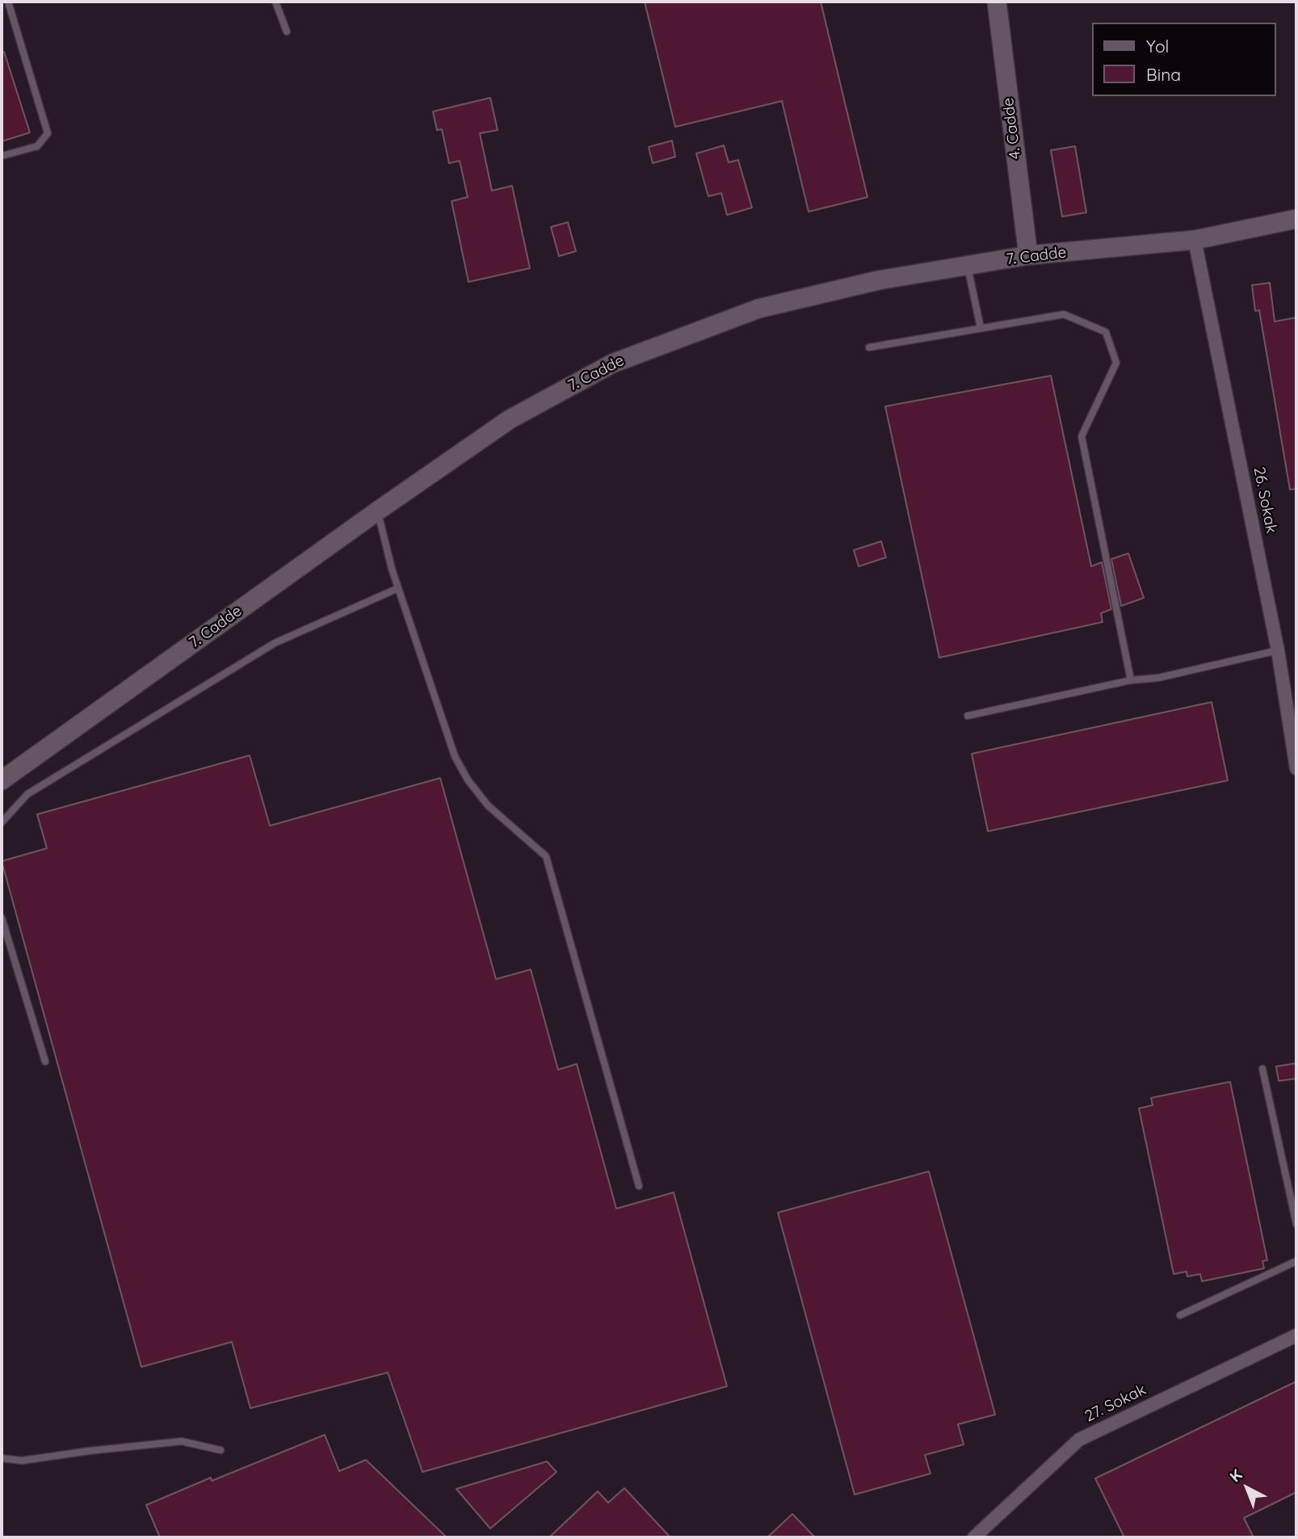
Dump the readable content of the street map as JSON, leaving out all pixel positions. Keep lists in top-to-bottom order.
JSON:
{
  "streets": {
    "street": [
      "4. Cadde",
      "7. Cadde",
      "26. Sokak",
      "27. Sokak"
    ]
  },
  "crossings": [
    ["4. Cadde", "7. Cadde"],
    ["7. Cadde", "26. Sokak"]
  ],
  "legend": ["Yol", "Bina"],
  "north": "top left"
}
